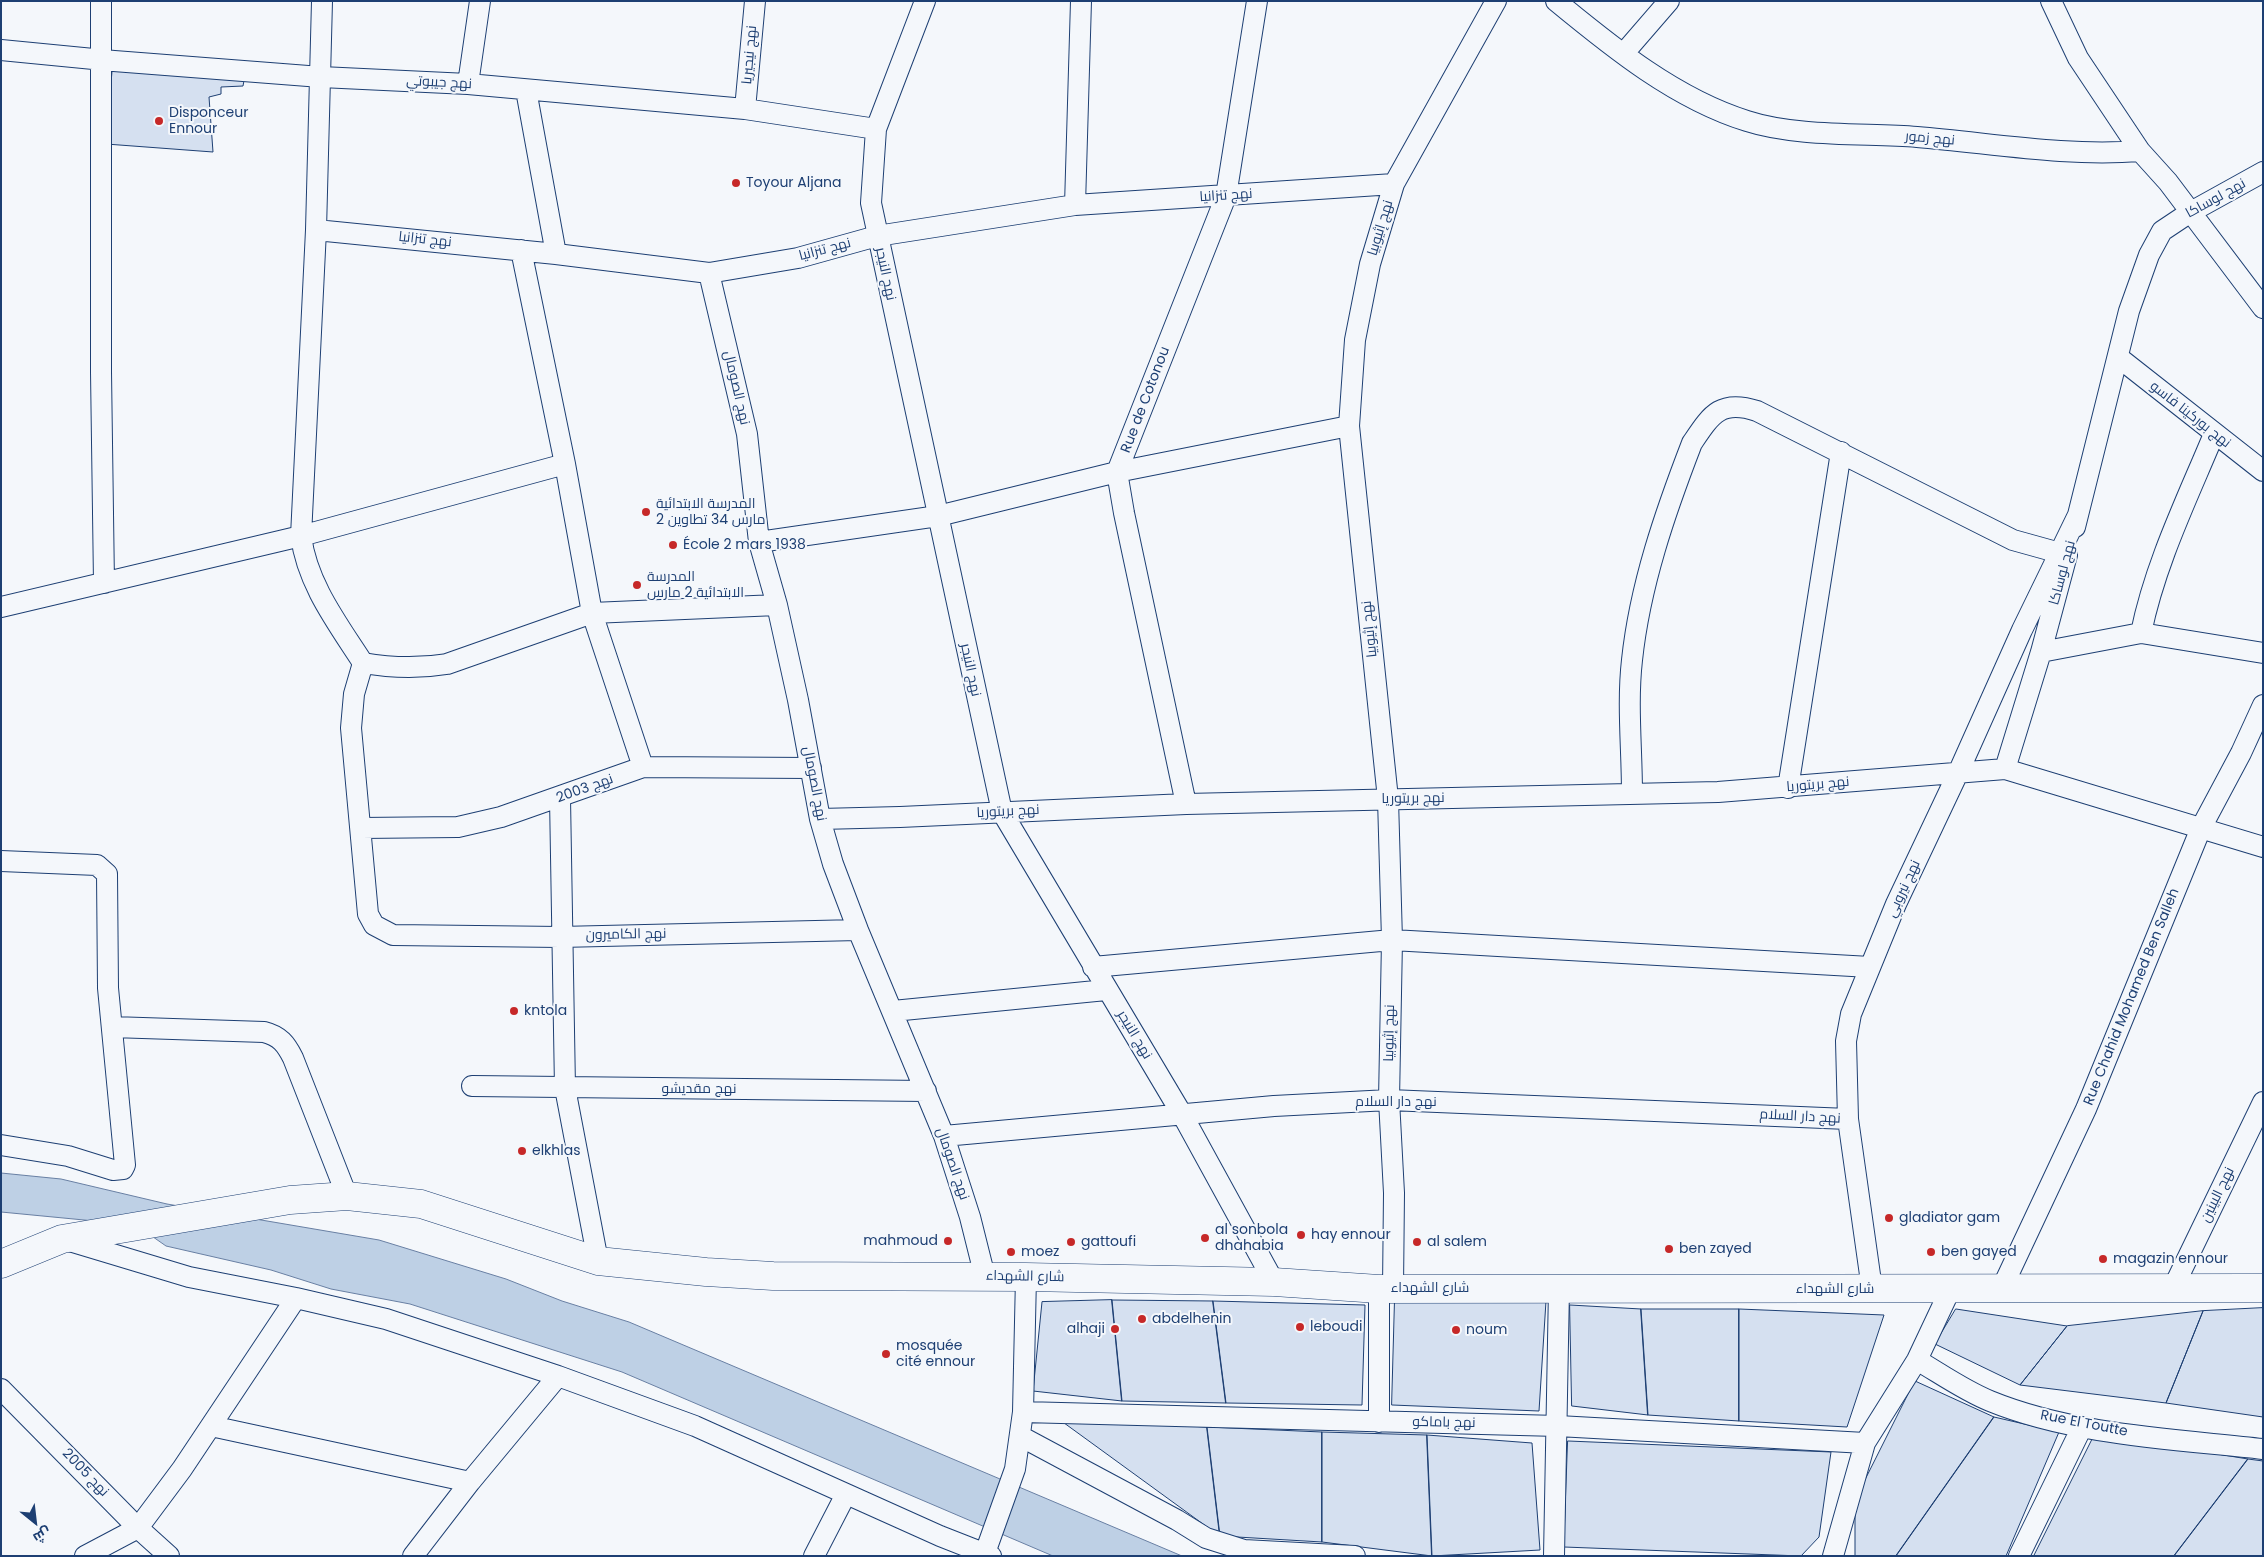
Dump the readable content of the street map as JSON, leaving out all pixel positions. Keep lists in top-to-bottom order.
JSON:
{
  "streets": {
    "main road": ["شارع الشهداء"],
    "street": [
      "نهج نيجيريا",
      "نهج جيبوتي",
      "نهج زمور",
      "نهج تنزانيا",
      "نهج لوساكا",
      "نهج إثيوبيا",
      "نهج النيجر",
      "نهج الصومال",
      "Rue de Cotonou",
      "نهج بوركينا فاسو",
      "نهج بريتوريا",
      "نهج 2003",
      "نهج نيروبي",
      "نهج الكاميرون",
      "Rue Chahid Mohamed Ben Salleh",
      "نهج مقديشو",
      "نهج دار السلام",
      "نهج البينين",
      "نهج باماكو",
      "Rue El Toutte",
      "نهج 2005"
    ]
  },
  "crossings": [
    ["نهج نيجيريا", "نهج جيبوتي"],
    ["نهج جيبوتي", "نهج النيجر"],
    ["نهج تنزانيا", "نهج إثيوبيا"],
    ["نهج تنزانيا", "نهج النيجر"],
    ["نهج تنزانيا", "نهج الصومال"],
    ["نهج تنزانيا", "Rue de Cotonou"],
    ["نهج لوساكا", "نهج بوركينا فاسو"],
    ["نهج لوساكا", "نهج بريتوريا"],
    ["نهج لوساكا", "نهج نيروبي"],
    ["نهج إثيوبيا", "نهج بريتوريا"],
    ["نهج إثيوبيا", "نهج دار السلام"],
    ["نهج إثيوبيا", "شارع الشهداء"],
    ["نهج إثيوبيا", "نهج باماكو"],
    ["نهج النيجر", "نهج بريتوريا"],
    ["نهج النيجر", "نهج دار السلام"],
    ["نهج النيجر", "شارع الشهداء"],
    ["نهج الصومال", "نهج بريتوريا"],
    ["نهج الصومال", "نهج 2003"],
    ["نهج الصومال", "نهج الكاميرون"],
    ["نهج الصومال", "نهج مقديشو"],
    ["نهج الصومال", "نهج دار السلام"],
    ["نهج الصومال", "شارع الشهداء"],
    ["نهج بريتوريا", "نهج نيروبي"],
    ["نهج 2003", "نهج الكاميرون"],
    ["نهج نيروبي", "نهج دار السلام"],
    ["نهج نيروبي", "شارع الشهداء"],
    ["Rue Chahid Mohamed Ben Salleh", "شارع الشهداء"],
    ["نهج البينين", "شارع الشهداء"]
  ],
  "places": [
    "Disponceur Ennour",
    "Toyour Aljana",
    "المدرسة الابتدائية 2 مارس 34 تطاوين",
    "École 2 mars 1938",
    "المدرسة الابتدائية 2 مارس",
    "kntola",
    "elkhlas",
    "gladiator gam",
    "hay ennour",
    "al sonbola dhahabia",
    "mahmoud",
    "gattoufi",
    "al salem",
    "ben zayed",
    "moez",
    "ben gayed",
    "magazin ennour",
    "abdelhenin",
    "leboudi",
    "alhaji",
    "noum",
    "mosquée cité ennour"
  ],
  "north": "bottom right"
}
